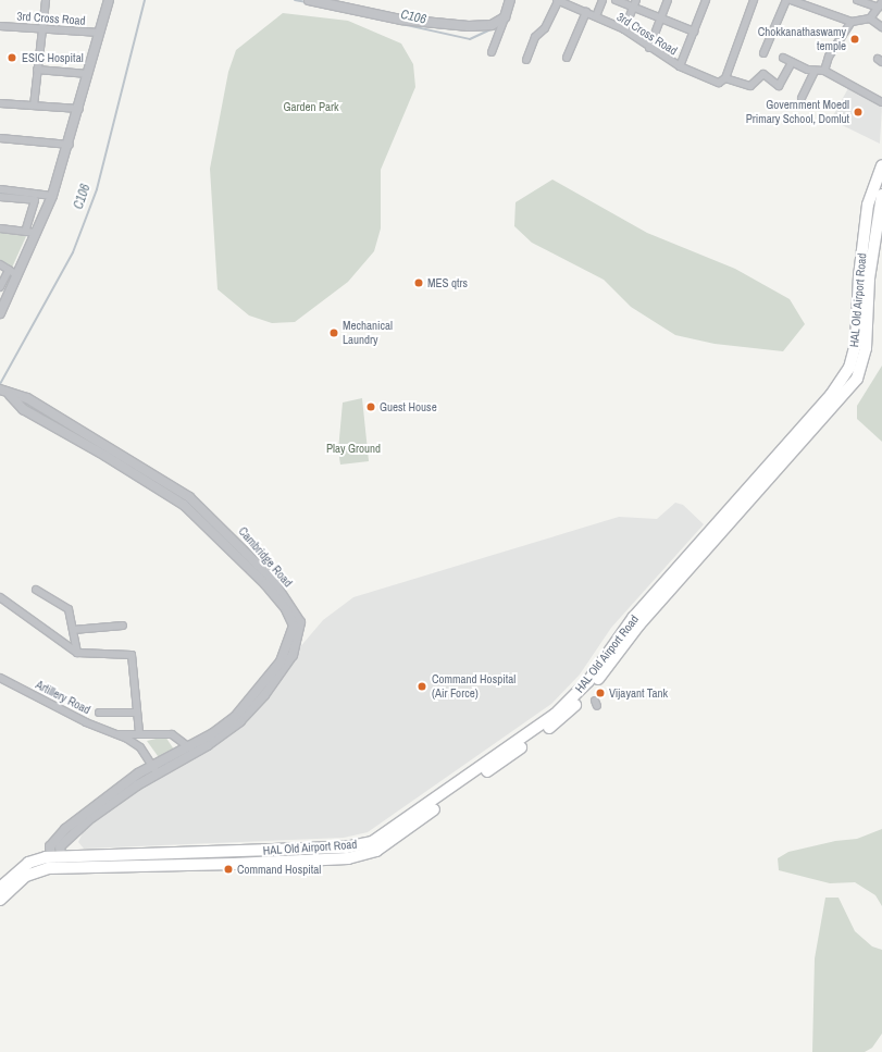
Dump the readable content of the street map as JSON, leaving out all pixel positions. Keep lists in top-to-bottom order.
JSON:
{
  "streets": {
    "main road": ["HAL Old Airport Road"],
    "street": ["3rd Cross Road", "Cambridge Road", "Artillery Road"]
  },
  "crossings": [
    ["HAL Old Airport Road", "Cambridge Road"],
    ["Cambridge Road", "Artillery Road"]
  ],
  "water": ["C106"],
  "parks": ["Garden Park", "Play Ground"],
  "places": [
    "Chokkanathaswamy temple",
    "ESIC Hospital",
    "Government Moedl Primary School, Domlut",
    "MES qtrs",
    "Mechanical Laundry",
    "Guest House",
    "Command Hospital (Air Force)",
    "Vijayant Tank",
    "Command Hospital"
  ]
}
